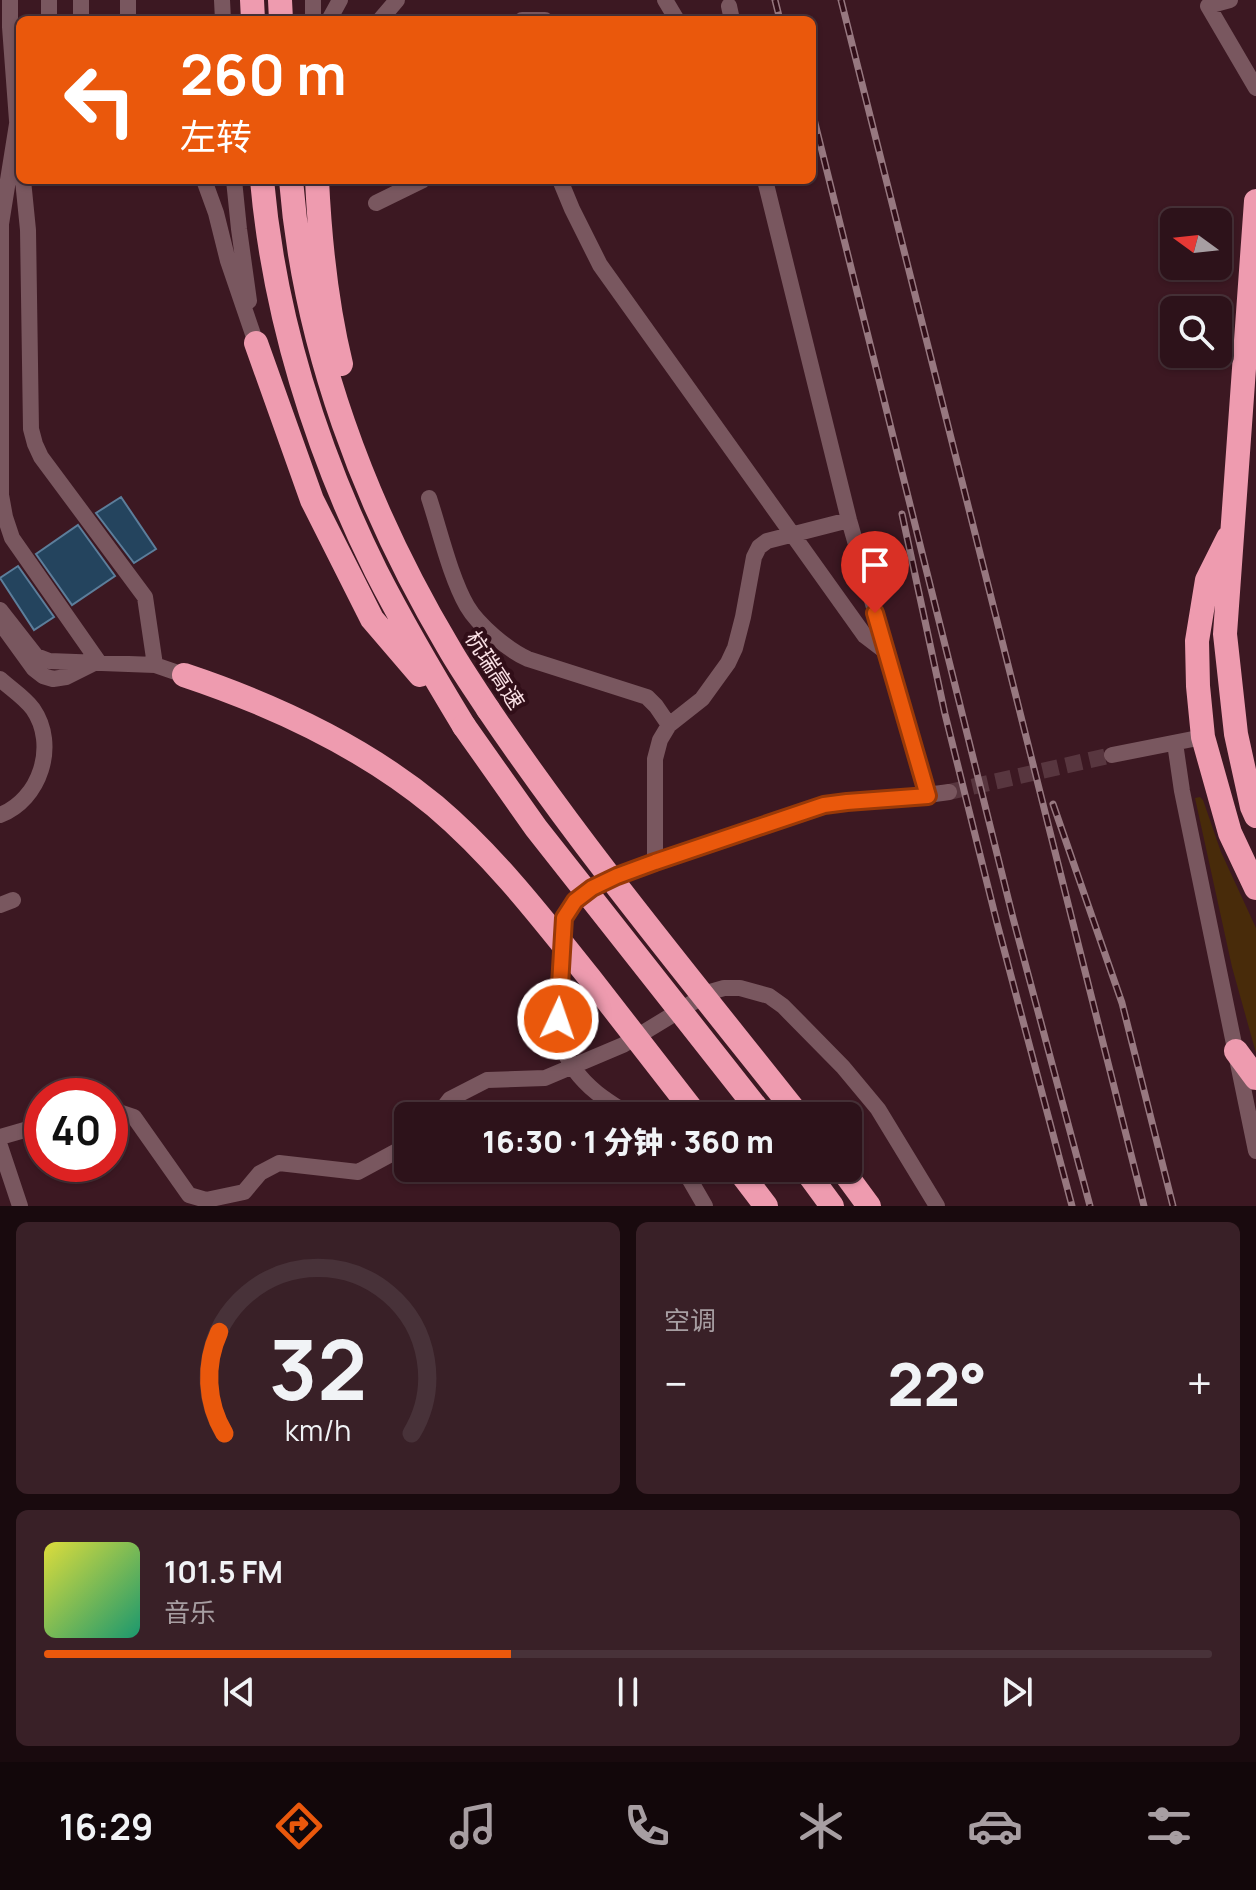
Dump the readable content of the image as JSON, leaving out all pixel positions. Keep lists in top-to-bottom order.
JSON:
{
  "streets": {
    "highway": ["杭瑞高速"]
  },
  "north": "left",
  "page": {
    "turn": ["260 m", "左转"],
    "limit": "40",
    "trip": "16:30 · 1 分钟 · 360 m",
    "tile": "空调",
    "heat": ["−", "22°", "+"],
    "song": ["101.5 FM", "音乐"],
    "tabs": "16:29",
    "gauge": ["32", "km/h"]
  }
}
